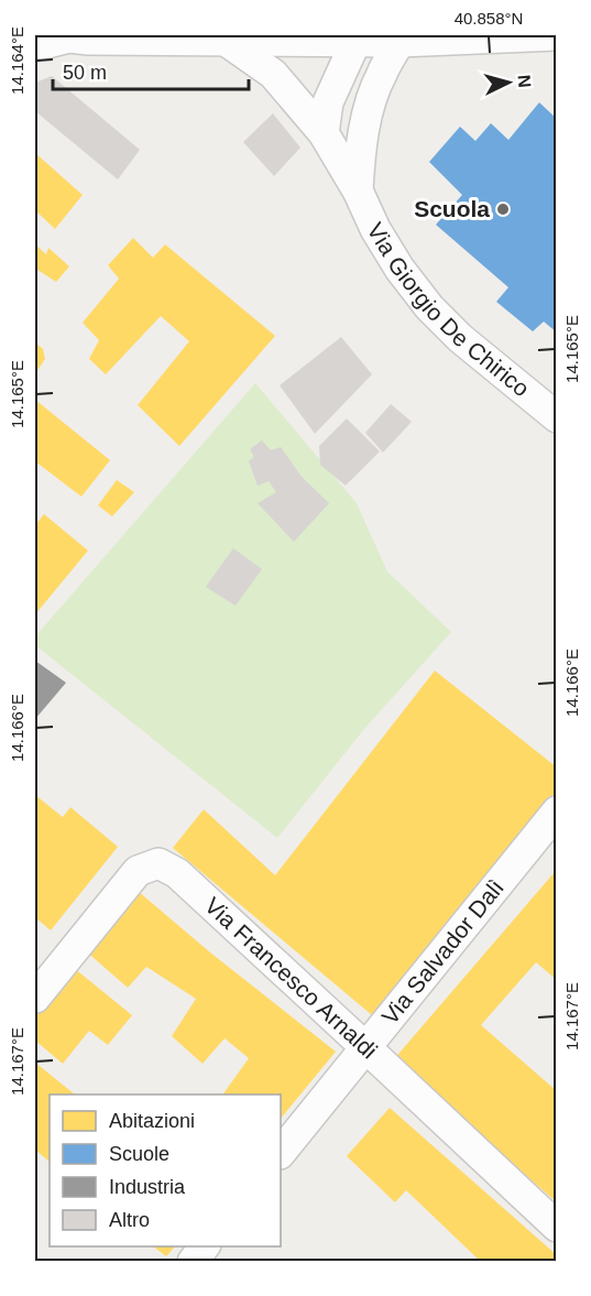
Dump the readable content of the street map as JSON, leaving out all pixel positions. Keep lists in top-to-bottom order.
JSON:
{
  "streets": {
    "street": ["Via Giorgio De Chirico", "Via Salvador Dalì", "Via Francesco Arnaldi"]
  },
  "crossings": [
    ["Via Salvador Dalì", "Via Francesco Arnaldi"]
  ],
  "places": ["Scuola"],
  "legend": [
    "Abitazioni",
    "Scuole",
    "Industria",
    "Altro"
  ],
  "scale_bar": "50 m",
  "north": "right",
  "coordinates": [
    "40.858°N",
    "14.164°E",
    "14.165°E",
    "14.166°E",
    "14.167°E"
  ]
}
